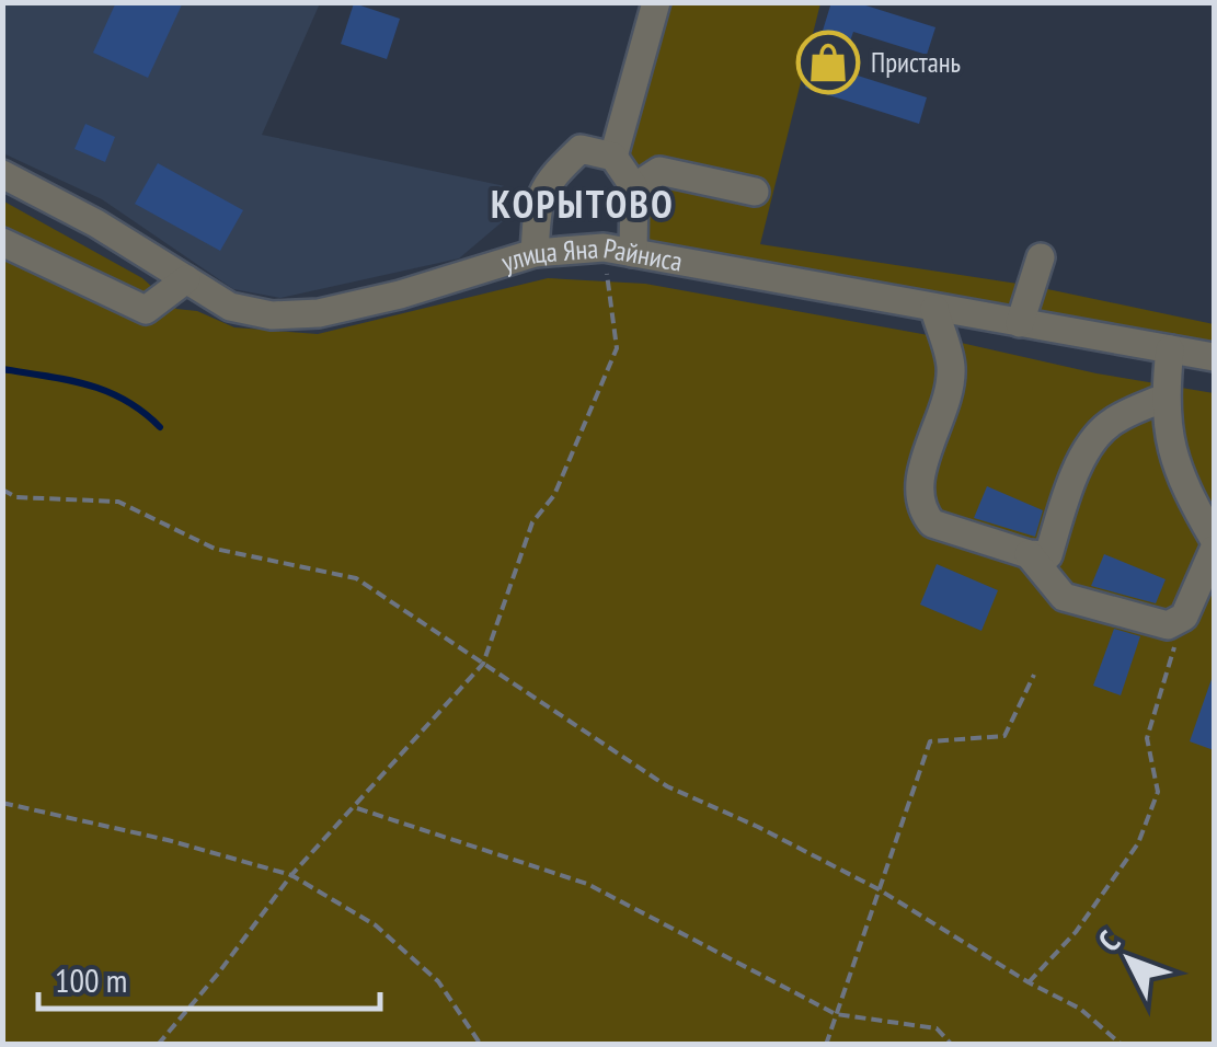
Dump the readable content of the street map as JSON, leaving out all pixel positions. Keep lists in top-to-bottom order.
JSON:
{
  "streets": {
    "street": ["улица Яна Райниса"]
  },
  "districts": ["КОРЫТОВО"],
  "places": {
    "shop": ["Пристань"]
  },
  "scale_bar": "100 m",
  "north": "top left"
}
